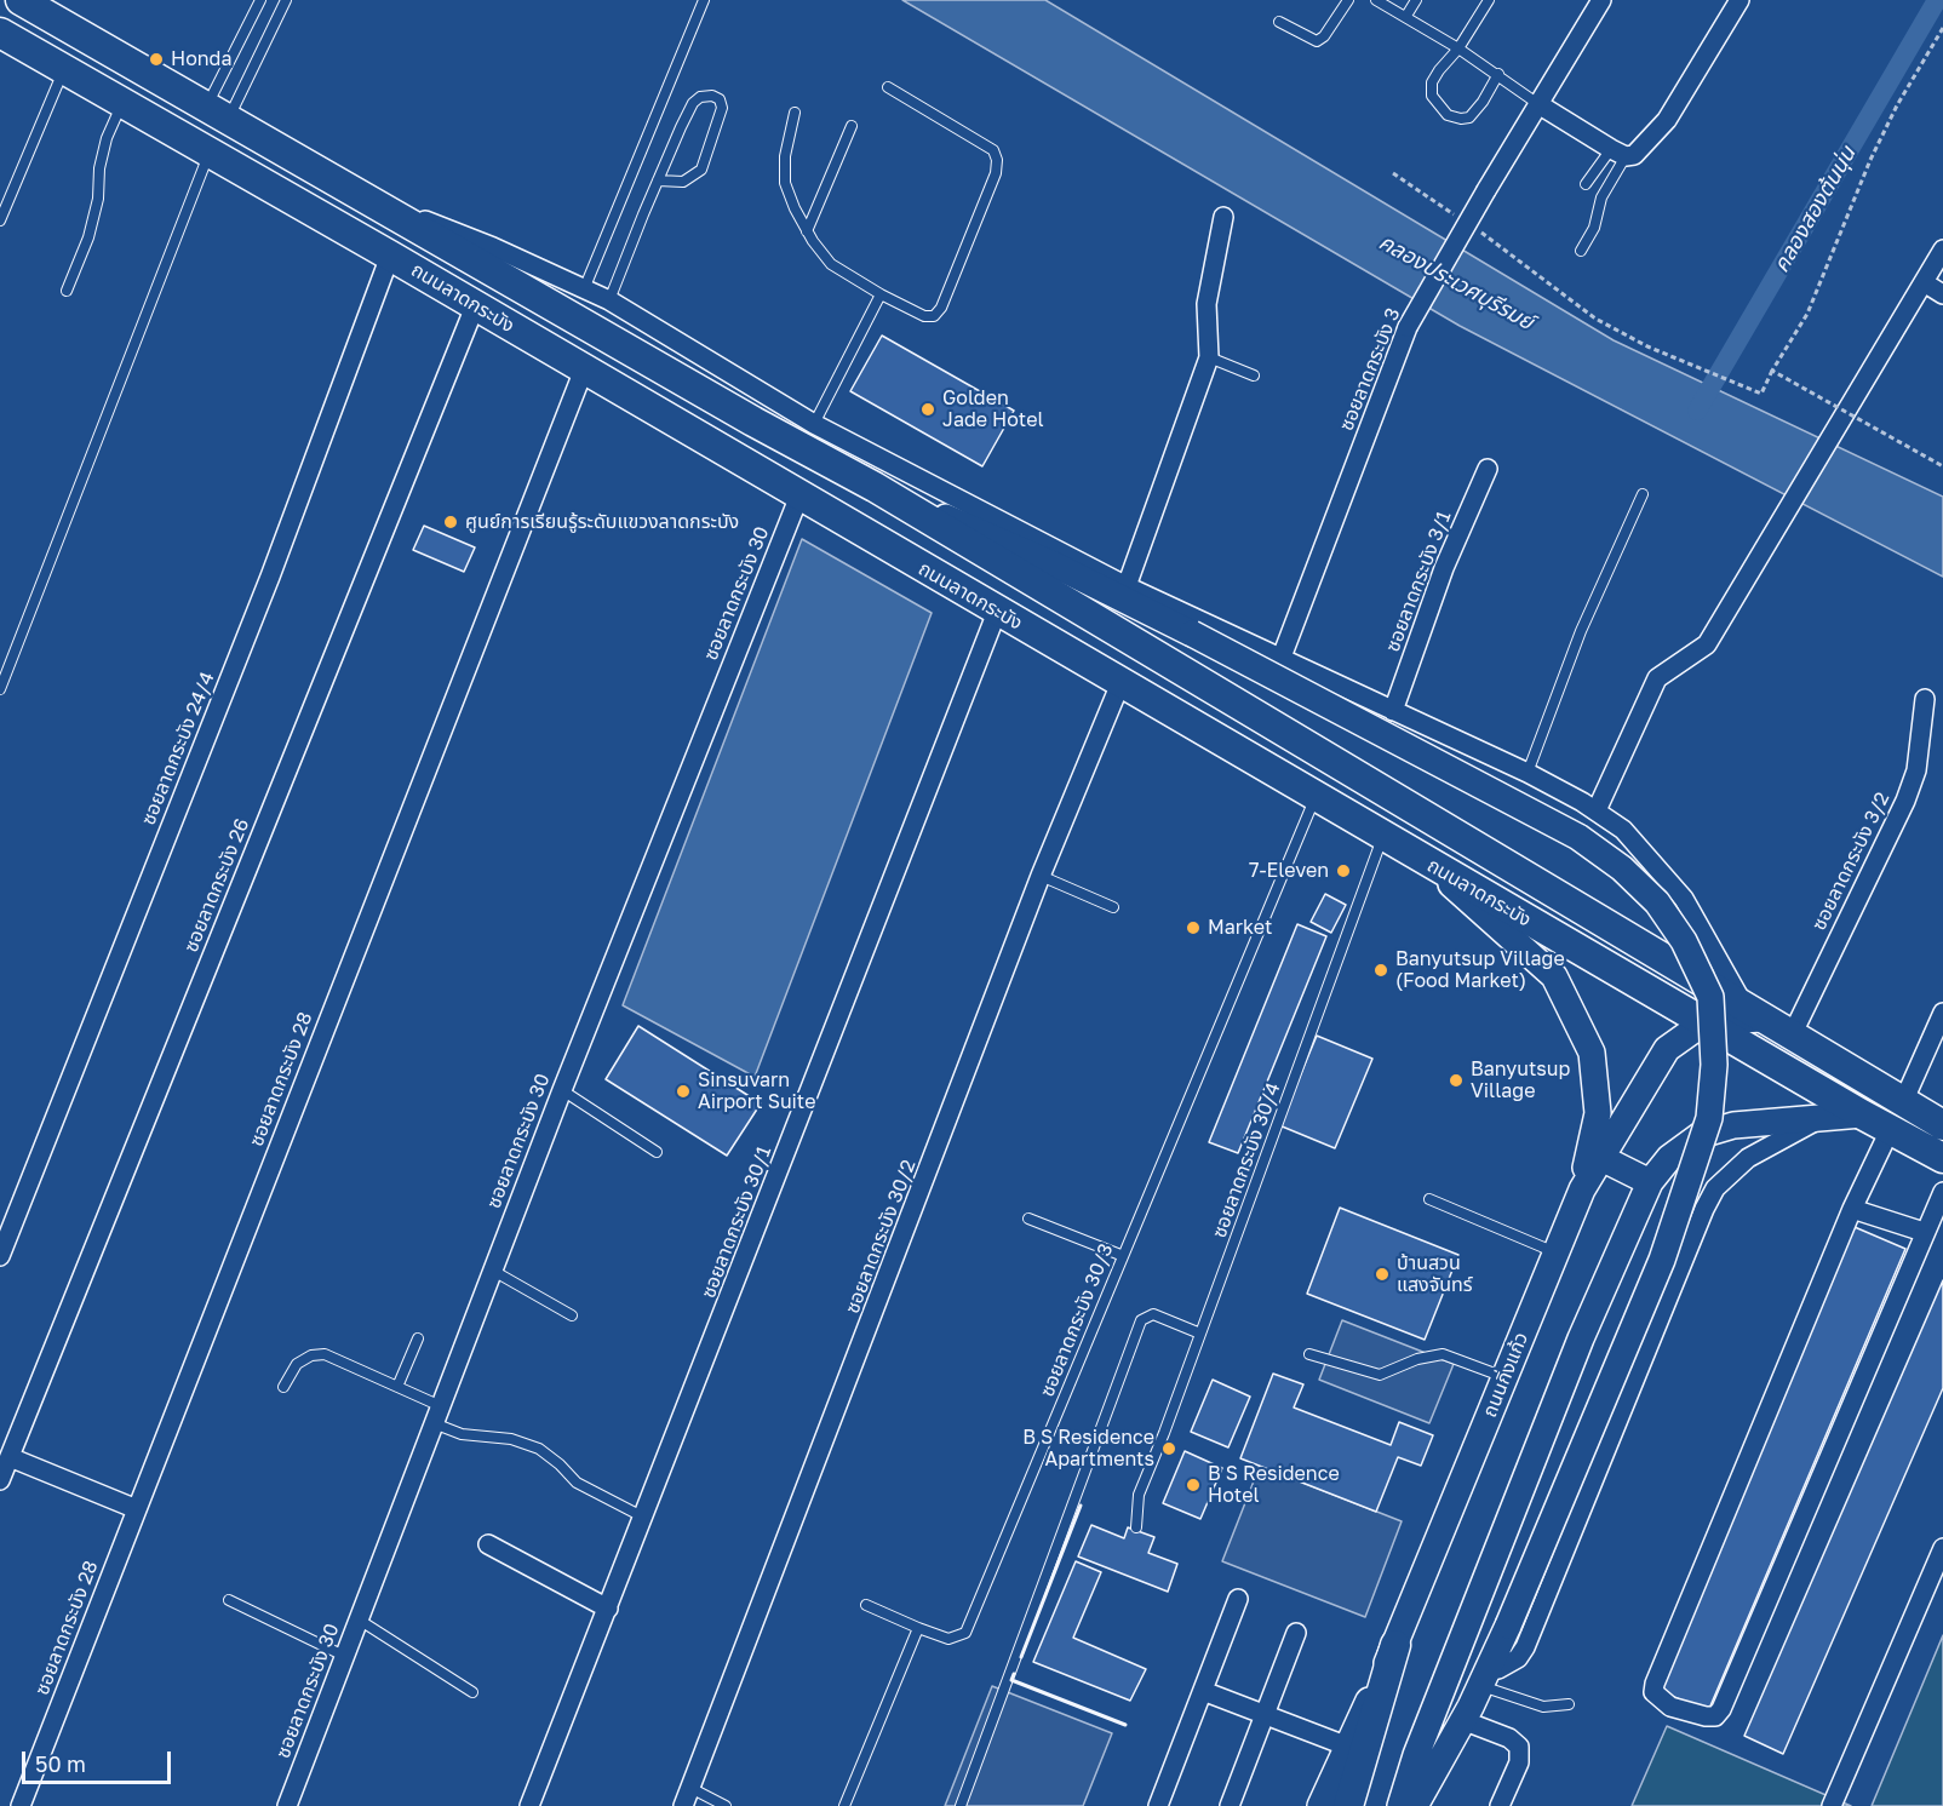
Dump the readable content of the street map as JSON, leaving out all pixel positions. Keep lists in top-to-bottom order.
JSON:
{
  "streets": {
    "main road": ["ถนนลาดกระบัง", "ถนนกิ่งแก้ว"],
    "street": [
      "ซอยลาดกระบัง 3",
      "ซอยลาดกระบัง 3/1",
      "ซอยลาดกระบัง 30",
      "ซอยลาดกระบัง 24/4",
      "ซอยลาดกระบัง 3/2",
      "ซอยลาดกระบัง 26",
      "ซอยลาดกระบัง 28",
      "ซอยลาดกระบัง 30/1",
      "ซอยลาดกระบัง 30/2"
    ],
    "lane": ["ซอยลาดกระบัง 30/4", "ซอยลาดกระบัง 30/3"]
  },
  "crossings": [
    ["ถนนลาดกระบัง", "ซอยลาดกระบัง 30"],
    ["ถนนลาดกระบัง", "ซอยลาดกระบัง 24/4"],
    ["ถนนลาดกระบัง", "ซอยลาดกระบัง 3/2"],
    ["ถนนลาดกระบัง", "ซอยลาดกระบัง 26"],
    ["ถนนลาดกระบัง", "ซอยลาดกระบัง 28"],
    ["ถนนลาดกระบัง", "ซอยลาดกระบัง 30/4"],
    ["ถนนลาดกระบัง", "ซอยลาดกระบัง 30/1"],
    ["ถนนลาดกระบัง", "ซอยลาดกระบัง 30/2"],
    ["ถนนลาดกระบัง", "ซอยลาดกระบัง 30/3"],
    ["ถนนลาดกระบัง", "ถนนกิ่งแก้ว"]
  ],
  "water": ["คลองสองต้นนุ่น", "คลองประเวศบุรีรมย์"],
  "places": [
    "Honda",
    "Golden Jade Hotel",
    "ศูนย์การเรียนรู้ระดับแขวงลาดกระบัง",
    "7-Eleven",
    "Market",
    "Banyutsup Village (Food Market)",
    "Banyutsup Village",
    "Sinsuvarn Airport Suite",
    "บ้านสวน แสงจันทร์",
    "B S Residence Apartments",
    "B S Residence Hotel"
  ],
  "scale_bar": "50 m"
}
